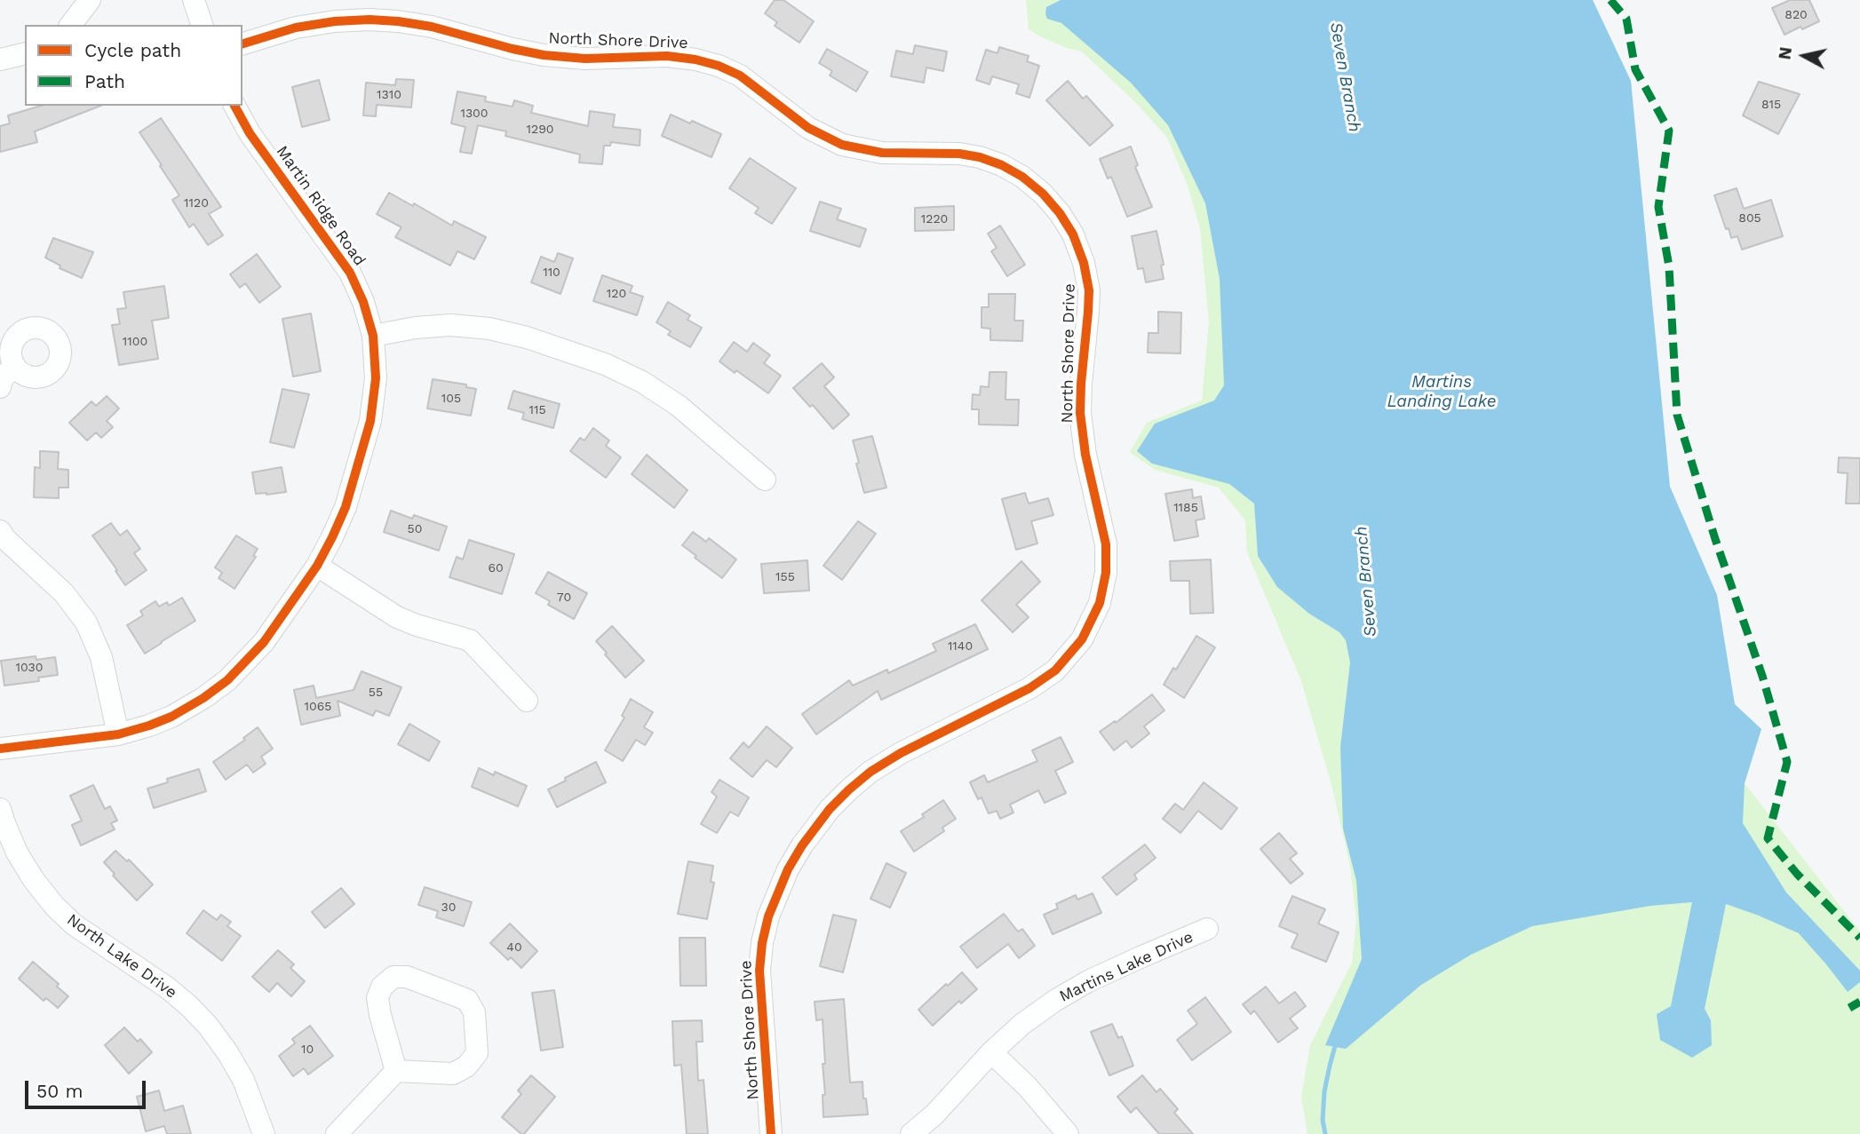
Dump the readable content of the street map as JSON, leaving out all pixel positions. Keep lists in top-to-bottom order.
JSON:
{
  "streets": {
    "street": [
      "North Shore Drive",
      "Martin Ridge Road",
      "North Lake Drive",
      "Martins Lake Drive"
    ]
  },
  "water": ["Seven Branch", "Martins Landing Lake"],
  "house_numbers": [
    "820",
    "1310",
    "815",
    "1300",
    "1290",
    "1120",
    "805",
    "1220",
    "110",
    "120",
    "1100",
    "105",
    "115",
    "1185",
    "50",
    "60",
    "155",
    "70",
    "1140",
    "1030",
    "55",
    "1065",
    "30",
    "40",
    "10"
  ],
  "legend": ["Cycle path", "Path"],
  "scale_bar": "50 m",
  "north": "left"
}
